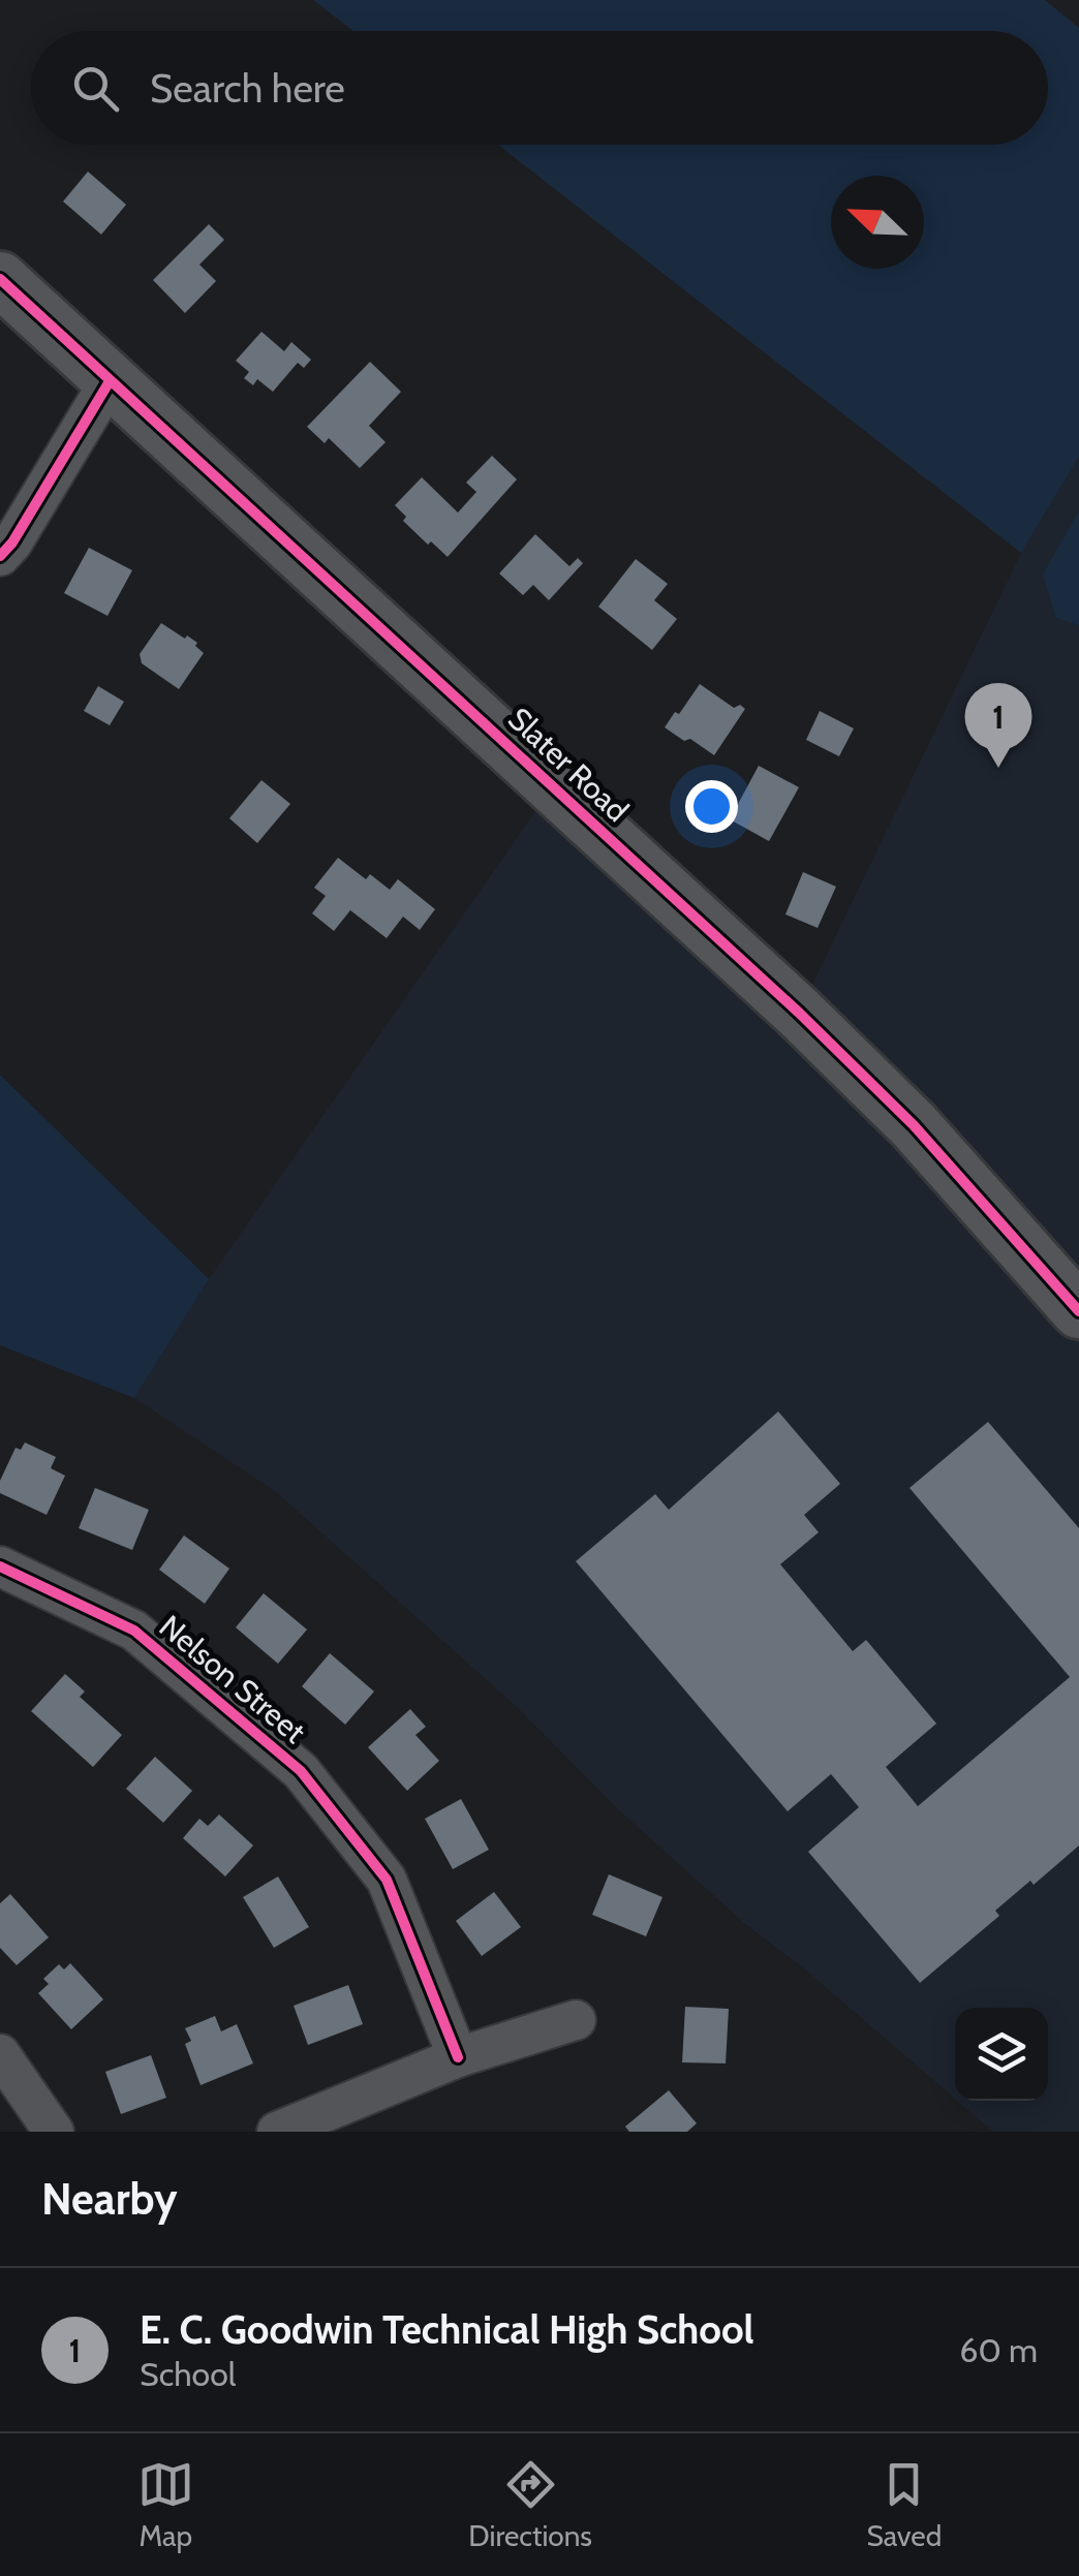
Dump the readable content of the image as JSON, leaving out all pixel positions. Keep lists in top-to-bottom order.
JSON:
{
  "streets": {
    "main road": ["Slater Road"],
    "street": ["Nelson Street"]
  },
  "north": "top left",
  "page": {
    "search": "Search here",
    "pins": "1",
    "heading": "Nearby",
    "list": [
      {
        "mark": "1",
        "name": "E. C. Goodwin Technical High School",
        "note": "School",
        "value": "60 m"
      }
    ],
    "nav": ["Map", "Directions", "Saved"]
  }
}
